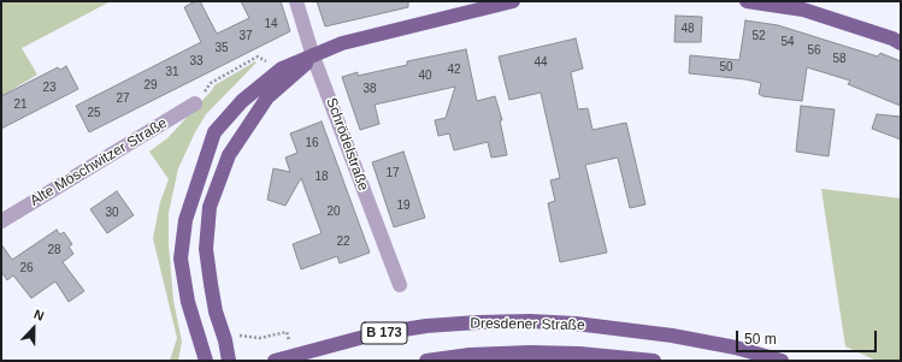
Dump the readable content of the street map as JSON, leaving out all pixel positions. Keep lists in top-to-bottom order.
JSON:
{
  "streets": {
    "main road": ["Dresdener Straße", "B 173"],
    "street": ["Schrödelstraße", "Alte Möschwitzer Straße"]
  },
  "house_numbers": [
    "14",
    "48",
    "37",
    "52",
    "54",
    "35",
    "56",
    "58",
    "33",
    "44",
    "50",
    "42",
    "31",
    "40",
    "29",
    "23",
    "38",
    "27",
    "21",
    "25",
    "16",
    "17",
    "18",
    "19",
    "20",
    "30",
    "22",
    "28",
    "26"
  ],
  "scale_bar": "50 m",
  "north": "top"
}
